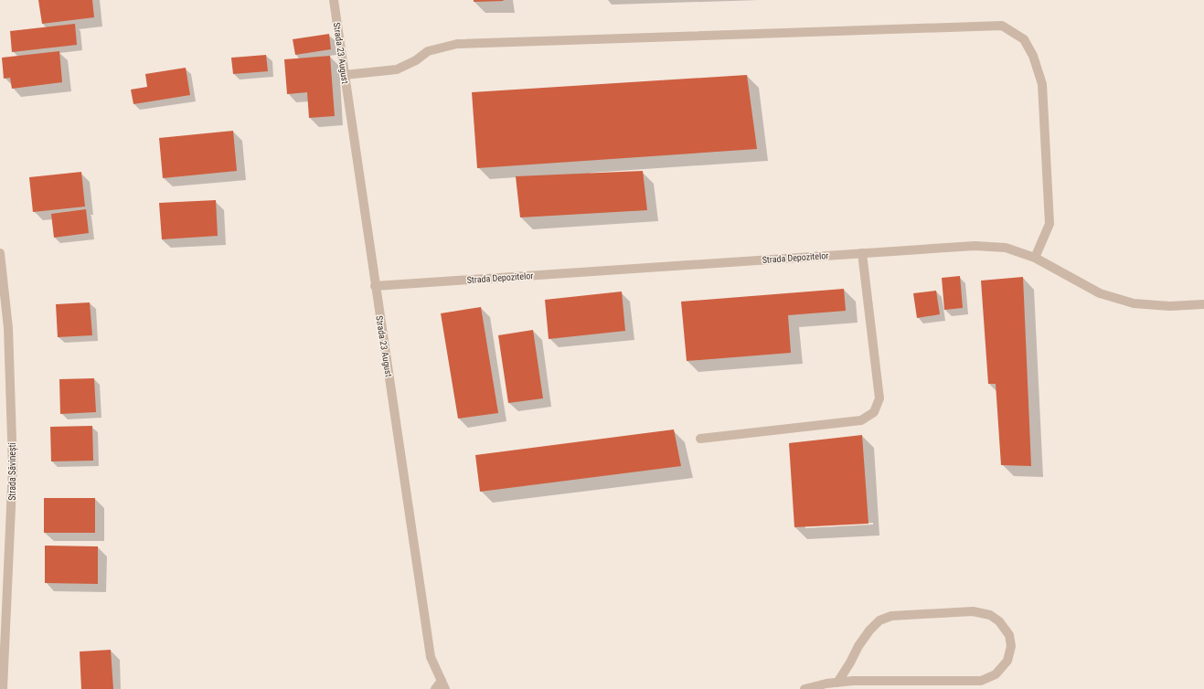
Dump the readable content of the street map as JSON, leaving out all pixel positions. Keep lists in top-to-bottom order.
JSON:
{
  "streets": {
    "street": ["Strada 23 August", "Strada Depozitelor", "Strada Săvinești"]
  },
  "crossings": [
    ["Strada 23 August", "Strada Depozitelor"]
  ]
}
